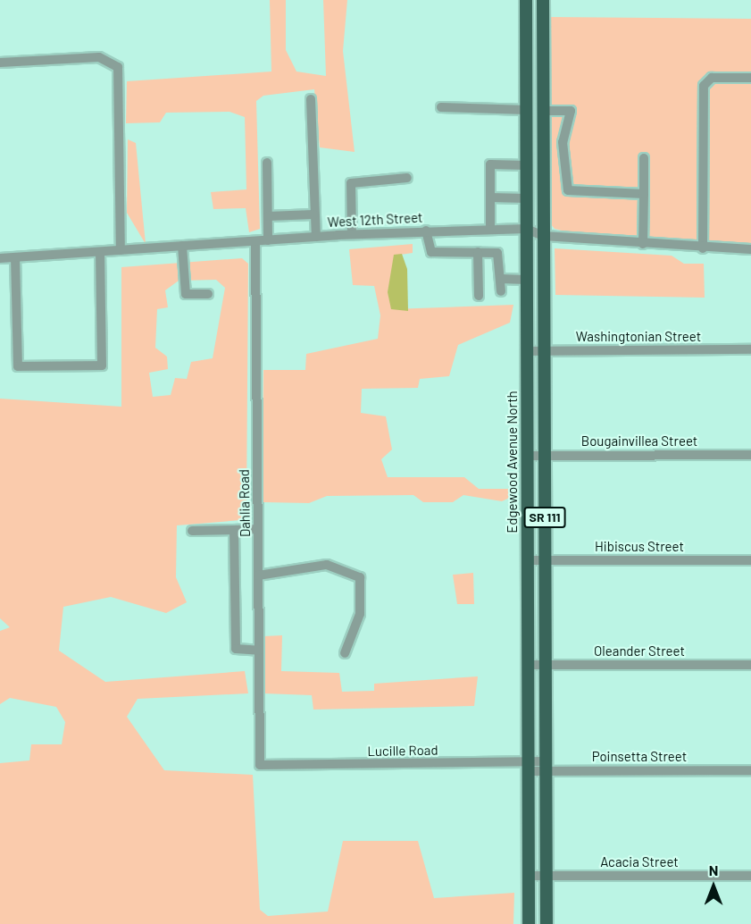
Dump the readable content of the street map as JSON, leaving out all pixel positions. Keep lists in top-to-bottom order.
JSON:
{
  "streets": {
    "main road": ["Edgewood Avenue North", "SR 111"],
    "street": [
      "West 12th Street",
      "Washingtonian Street",
      "Bougainvillea Street",
      "Dahlia Road",
      "Hibiscus Street",
      "Oleander Street",
      "Lucille Road",
      "Poinsetta Street",
      "Acacia Street"
    ]
  },
  "crossings": [
    ["West 12th Street", "Edgewood Avenue North"],
    ["West 12th Street", "Dahlia Road"],
    ["West 12th Street", "SR 111"],
    ["Washingtonian Street", "Edgewood Avenue North"],
    ["Washingtonian Street", "SR 111"],
    ["Bougainvillea Street", "Edgewood Avenue North"],
    ["Bougainvillea Street", "SR 111"],
    ["Edgewood Avenue North", "Hibiscus Street"],
    ["Edgewood Avenue North", "Oleander Street"],
    ["Edgewood Avenue North", "Lucille Road"],
    ["Edgewood Avenue North", "Acacia Street"],
    ["Dahlia Road", "Lucille Road"],
    ["SR 111", "Hibiscus Street"],
    ["SR 111", "Oleander Street"],
    ["SR 111", "Lucille Road"],
    ["SR 111", "Poinsetta Street"],
    ["SR 111", "Acacia Street"],
    ["Lucille Road", "Poinsetta Street"]
  ],
  "north": "top"
}
